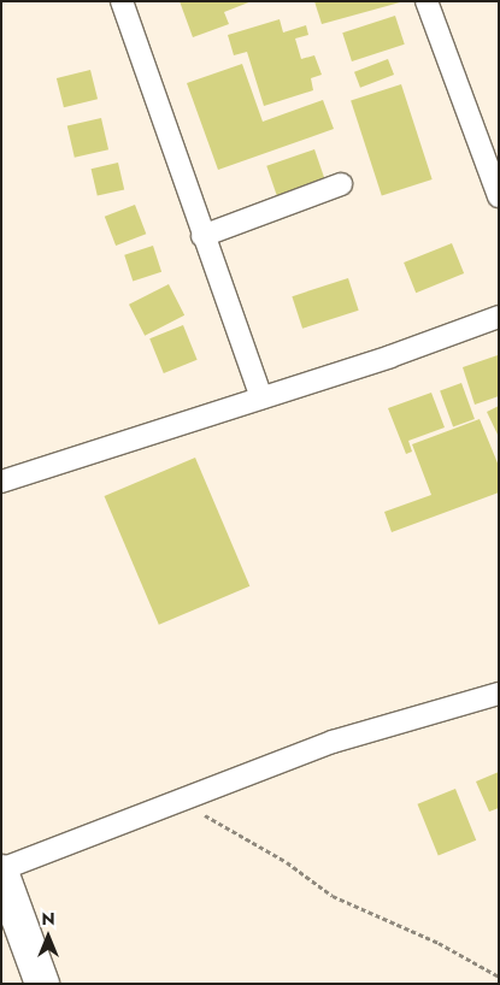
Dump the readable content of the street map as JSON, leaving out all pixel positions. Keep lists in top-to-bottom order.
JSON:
{
  "north": "top"
}
